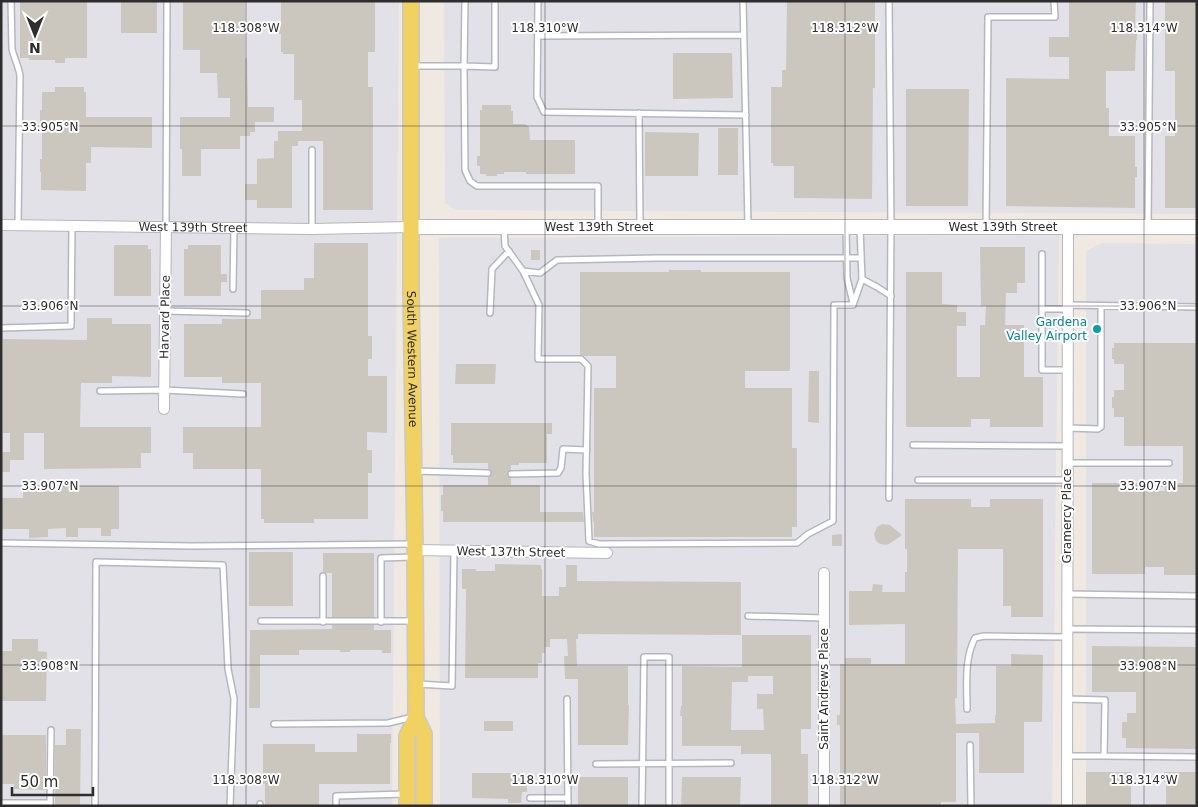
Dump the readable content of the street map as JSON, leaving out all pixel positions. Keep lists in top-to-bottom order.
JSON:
{
  "streets": {
    "main road": ["South Western Avenue"],
    "street": [
      "West 139th Street",
      "Harvard Place",
      "Gramercy Place",
      "West 137th Street",
      "Saint Andrews Place"
    ]
  },
  "crossings": [
    ["West 139th Street", "Harvard Place"],
    ["West 139th Street", "South Western Avenue"],
    ["West 139th Street", "Gramercy Place"],
    ["South Western Avenue", "West 137th Street"]
  ],
  "places": ["Gardena Valley Airport"],
  "scale_bar": "50 m",
  "north": "bottom",
  "coordinates": [
    "118.308°W",
    "118.310°W",
    "118.312°W",
    "118.314°W",
    "33.905°N",
    "33.906°N",
    "33.907°N",
    "33.908°N"
  ]
}
